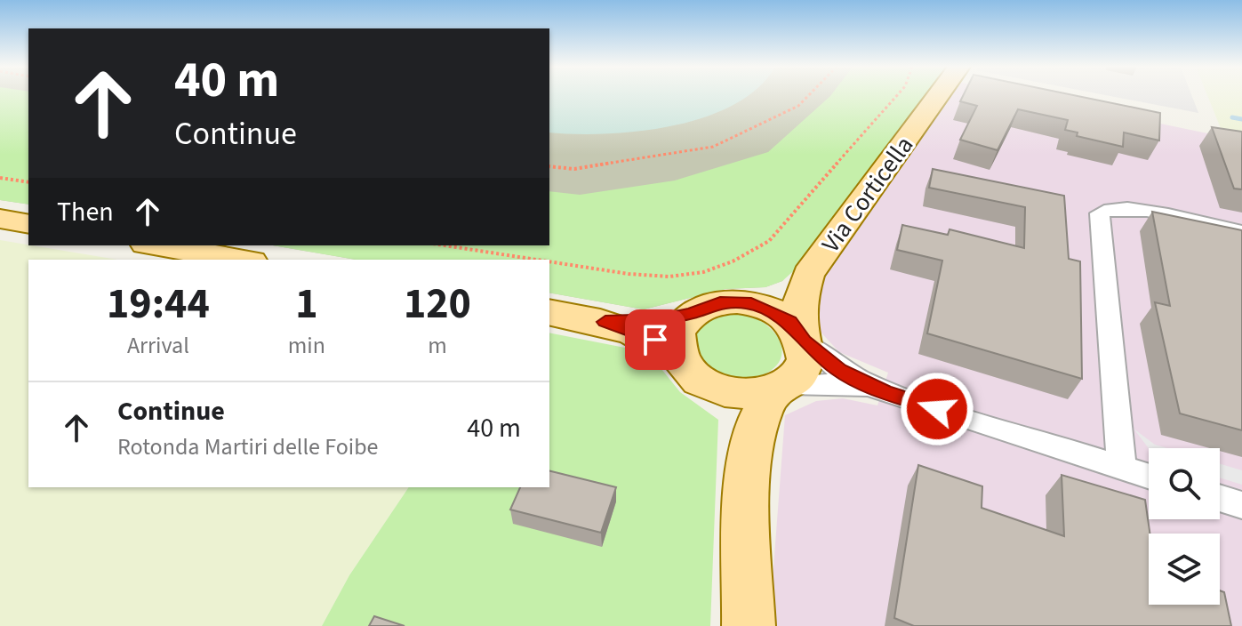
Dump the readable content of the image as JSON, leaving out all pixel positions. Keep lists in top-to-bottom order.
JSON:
{
  "streets": {
    "main road": ["Via Corticella"]
  },
  "page": {
    "turn": ["40 m", "Continue"],
    "then": "Then",
    "eta": [
      "19:44",
      "Arrival",
      "1",
      "min",
      "120",
      "m"
    ],
    "list": [
      {
        "name": "Continue",
        "note": "Rotonda Martiri delle Foibe",
        "value": "40 m"
      }
    ]
  }
}
